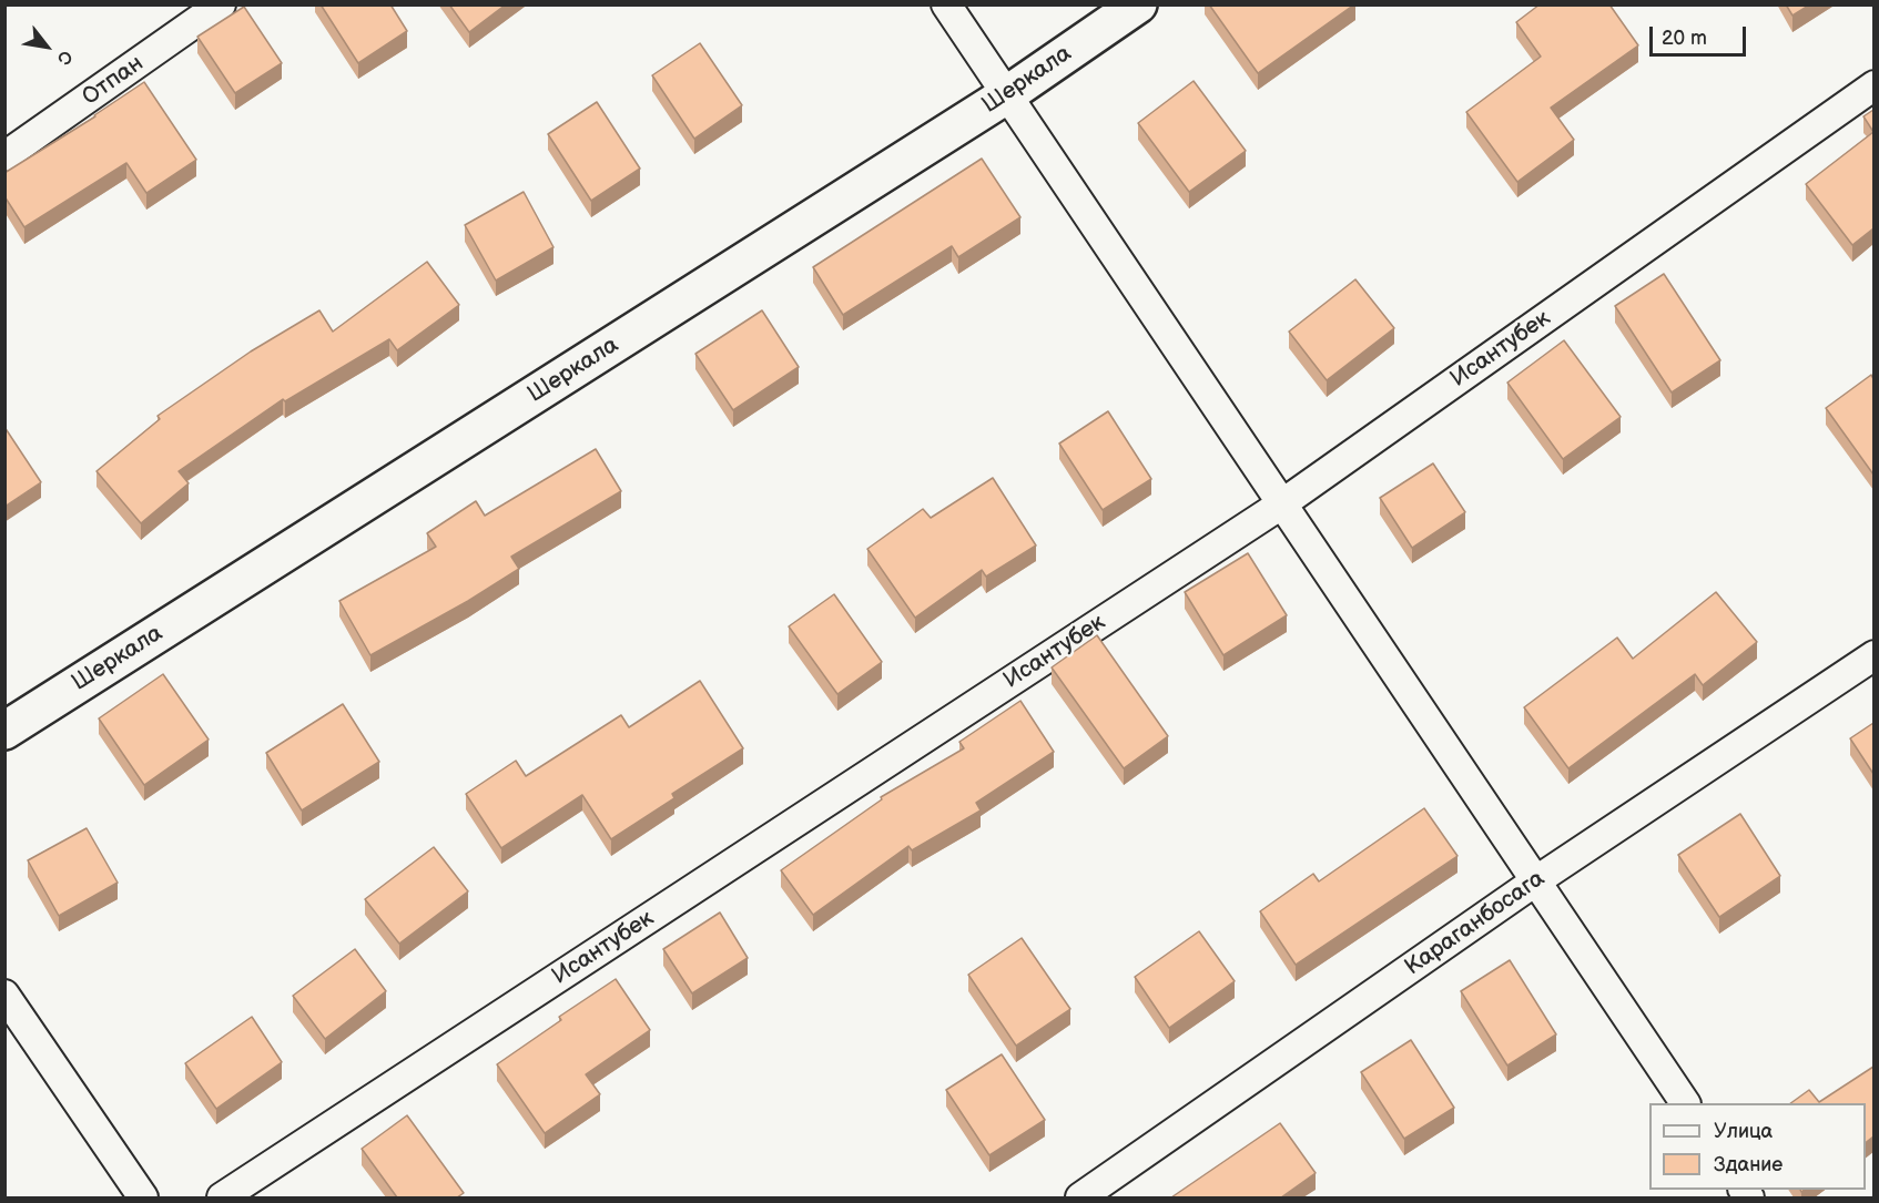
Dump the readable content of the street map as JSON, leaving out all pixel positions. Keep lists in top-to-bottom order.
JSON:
{
  "streets": {
    "street": [
      "Шеркала",
      "Отпан",
      "Исантубек",
      "Караганбосага"
    ]
  },
  "legend": ["Улица", "Здание"],
  "scale_bar": "20 m",
  "north": "bottom right"
}
